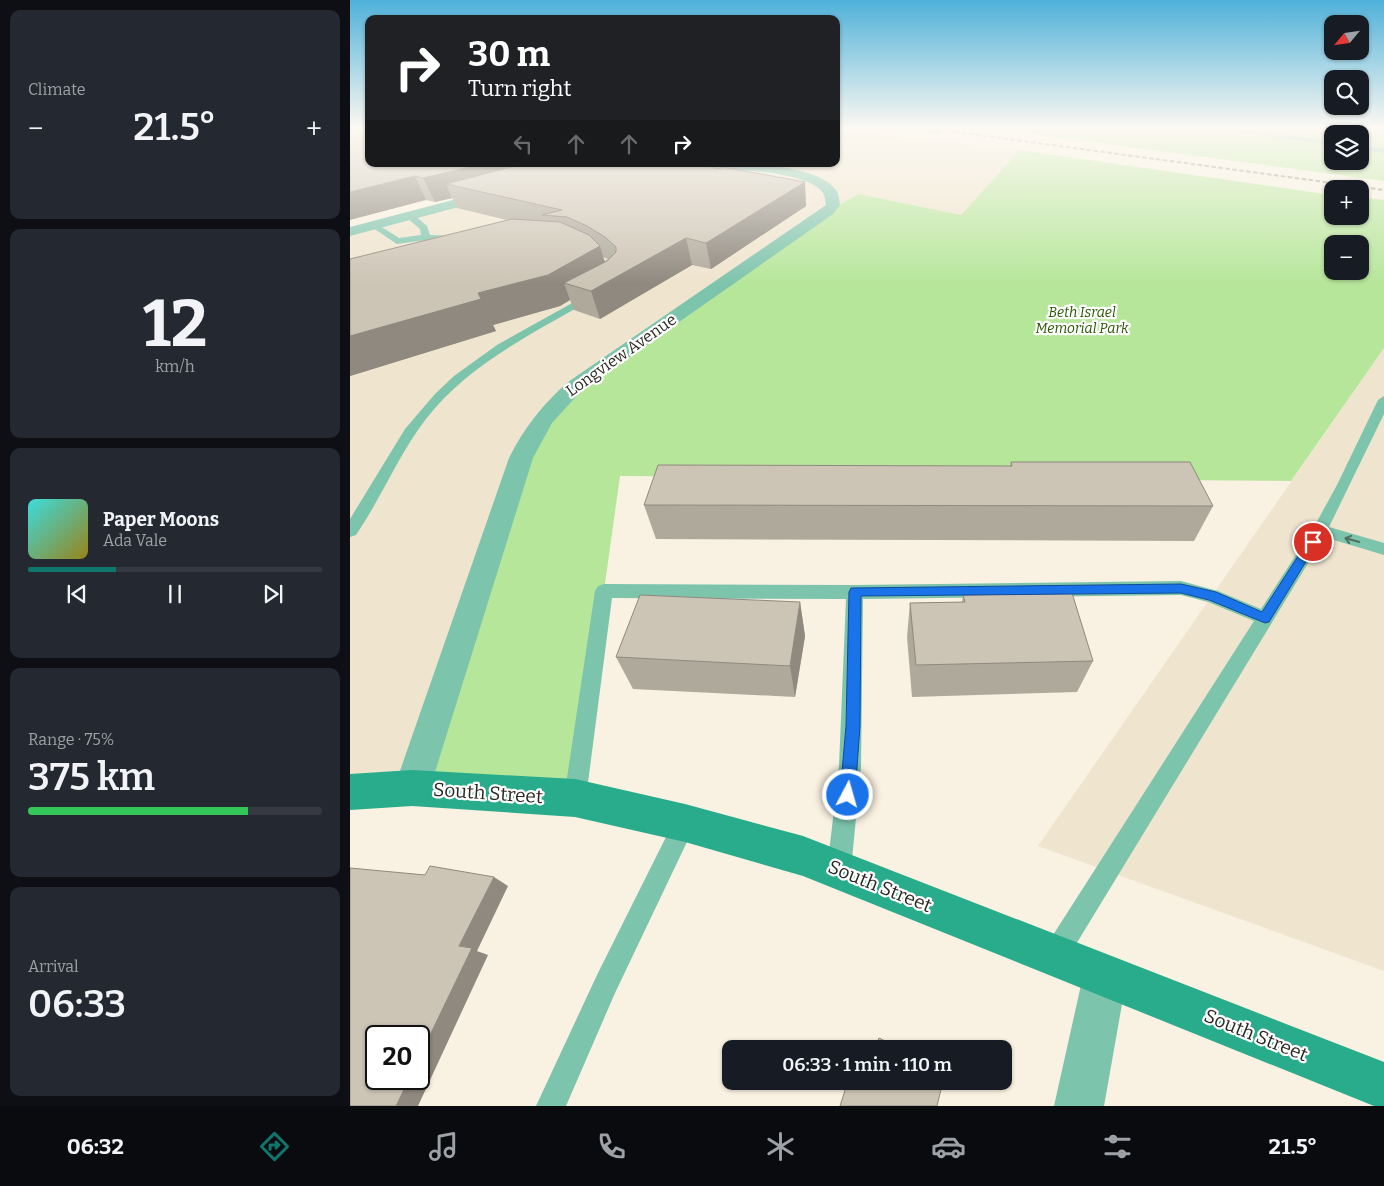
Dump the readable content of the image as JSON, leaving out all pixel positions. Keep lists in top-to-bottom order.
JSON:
{
  "streets": {
    "main road": ["South Street"],
    "street": ["Longview Avenue"]
  },
  "crossings": [
    ["Longview Avenue", "South Street"]
  ],
  "parks": ["Beth Israel Memorial Park"],
  "north": "bottom left",
  "page": {
    "tile": [
      "Climate",
      ["12", "km/h"],
      ["Range · 75%", "375 km"],
      ["Arrival", "06:33"]
    ],
    "map_buttons": ["+", "−"],
    "turn": ["30 m", "Turn right"],
    "heat": ["−", "21.5°", "+"],
    "song": ["Paper Moons", "Ada Vale"],
    "limit": "20",
    "trip": "06:33 · 1 min · 110 m",
    "tabs": ["06:32", "21.5°"]
  }
}
